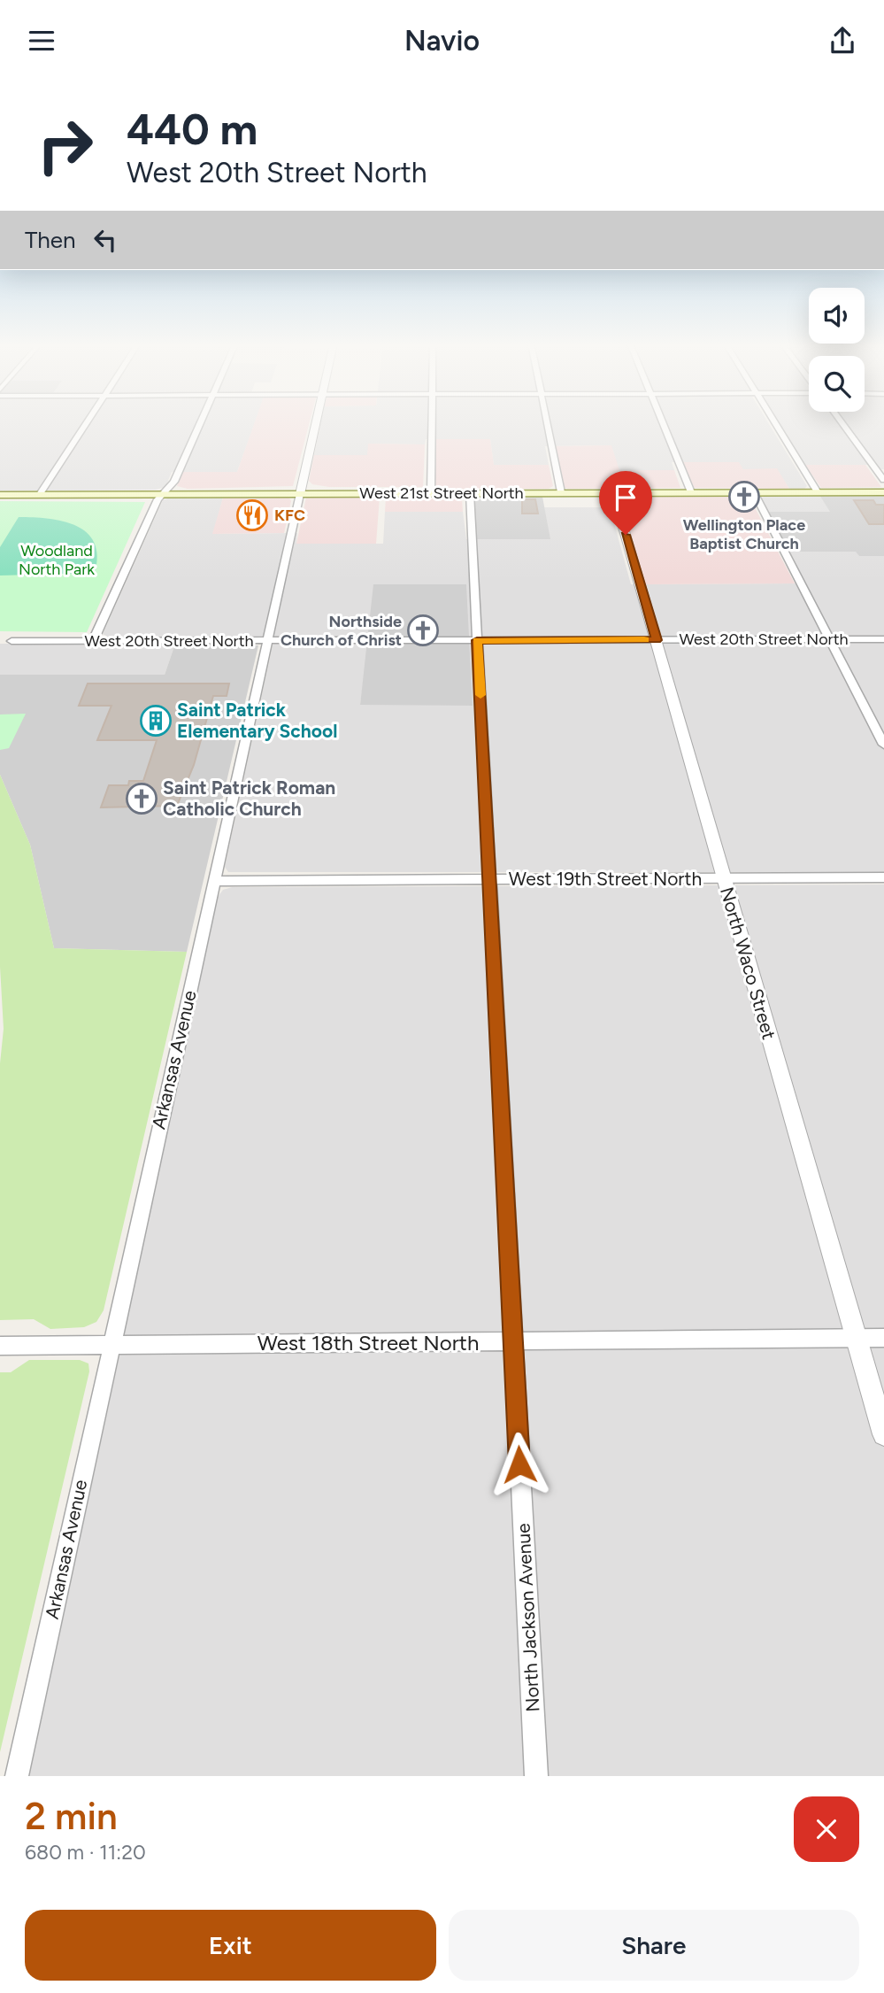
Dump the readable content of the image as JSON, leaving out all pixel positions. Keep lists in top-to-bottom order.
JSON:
{
  "streets": {
    "main road": ["West 21st Street North"],
    "street": [
      "West 20th Street North",
      "West 19th Street North",
      "North Waco Street",
      "Arkansas Avenue",
      "West 18th Street North",
      "North Jackson Avenue"
    ]
  },
  "crossings": [
    ["West 21st Street North", "North Waco Street"],
    ["West 21st Street North", "Arkansas Avenue"],
    ["West 21st Street North", "North Jackson Avenue"],
    ["West 20th Street North", "North Waco Street"],
    ["West 20th Street North", "Arkansas Avenue"],
    ["West 20th Street North", "North Jackson Avenue"],
    ["West 19th Street North", "North Waco Street"],
    ["West 19th Street North", "Arkansas Avenue"],
    ["West 19th Street North", "North Jackson Avenue"],
    ["North Waco Street", "West 18th Street North"],
    ["Arkansas Avenue", "West 18th Street North"],
    ["West 18th Street North", "North Jackson Avenue"]
  ],
  "parks": ["Woodland North Park"],
  "places": {
    "church": ["Wellington Place Baptist Church", "Northside Church of Christ", "Saint Patrick Roman Catholic Church"],
    "restaurant": ["KFC"],
    "building": ["Saint Patrick Elementary School"]
  },
  "page": {
    "header": "Navio",
    "turn": ["440 m", "West 20th Street North"],
    "then": "Then",
    "heading": ["2 min", "680 m · 11:20"],
    "buttons": ["Exit", "Share"]
  }
}
